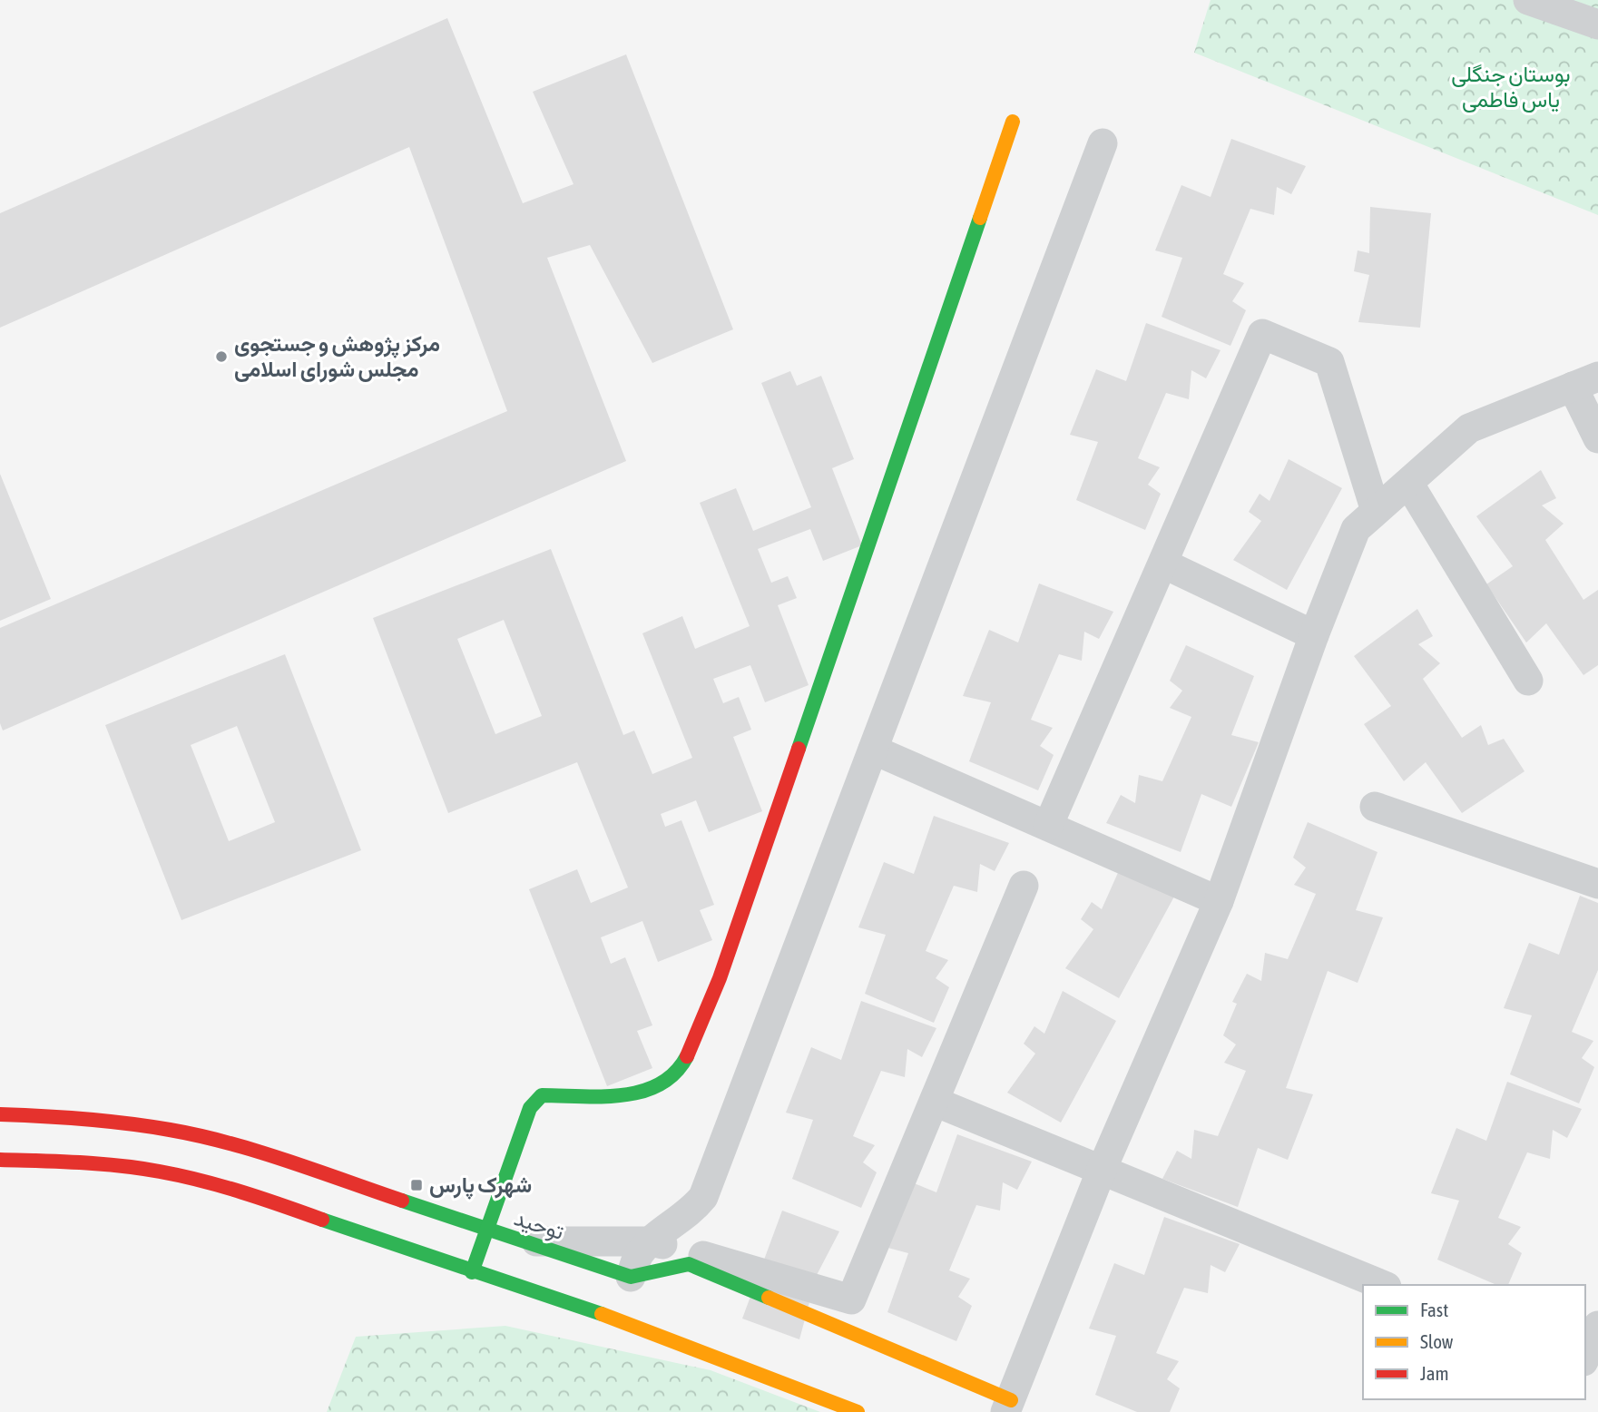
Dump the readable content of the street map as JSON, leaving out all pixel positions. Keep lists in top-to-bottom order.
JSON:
{
  "streets": {
    "main road": ["توحید"]
  },
  "parks": ["بوستان جنگلی یاس فاطمی"],
  "places": {
    "other": ["مرکز پژوهش و جستجوی مجلس شورای اسلامی"],
    "transit": ["شهرک پارس"]
  },
  "legend": ["Fast", "Slow", "Jam"]
}
